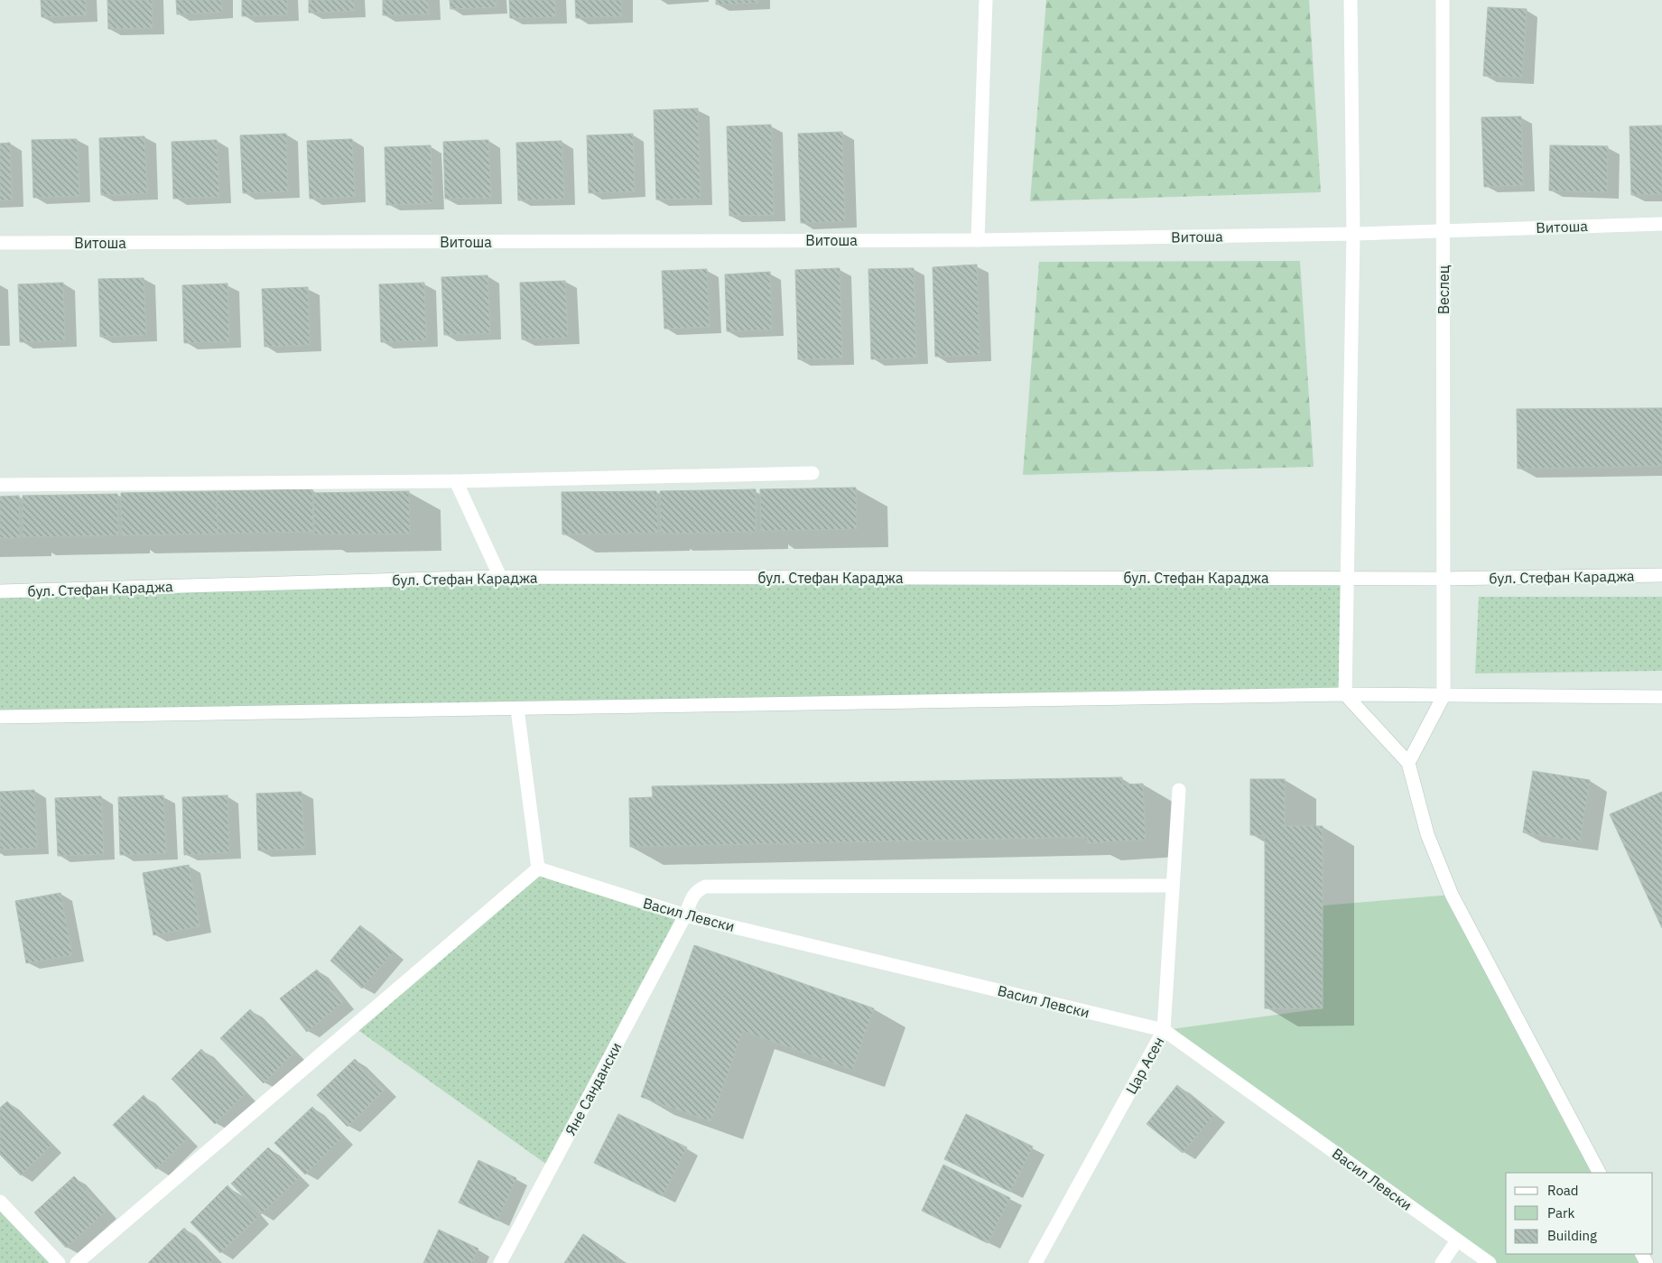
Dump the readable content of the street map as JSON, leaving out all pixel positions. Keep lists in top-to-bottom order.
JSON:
{
  "streets": {
    "street": [
      "Витоша",
      "Веслец",
      "бул. Стефан Караджа",
      "Васил Левски",
      "Цар Асен",
      "Яне Сандански"
    ]
  },
  "crossings": [
    ["Витоша", "Веслец"],
    ["Веслец", "бул. Стефан Караджа"],
    ["Васил Левски", "Цар Асен"],
    ["Васил Левски", "Яне Сандански"],
    ["Цар Асен", "Яне Сандански"]
  ],
  "legend": ["Road", "Park", "Building"]
}
